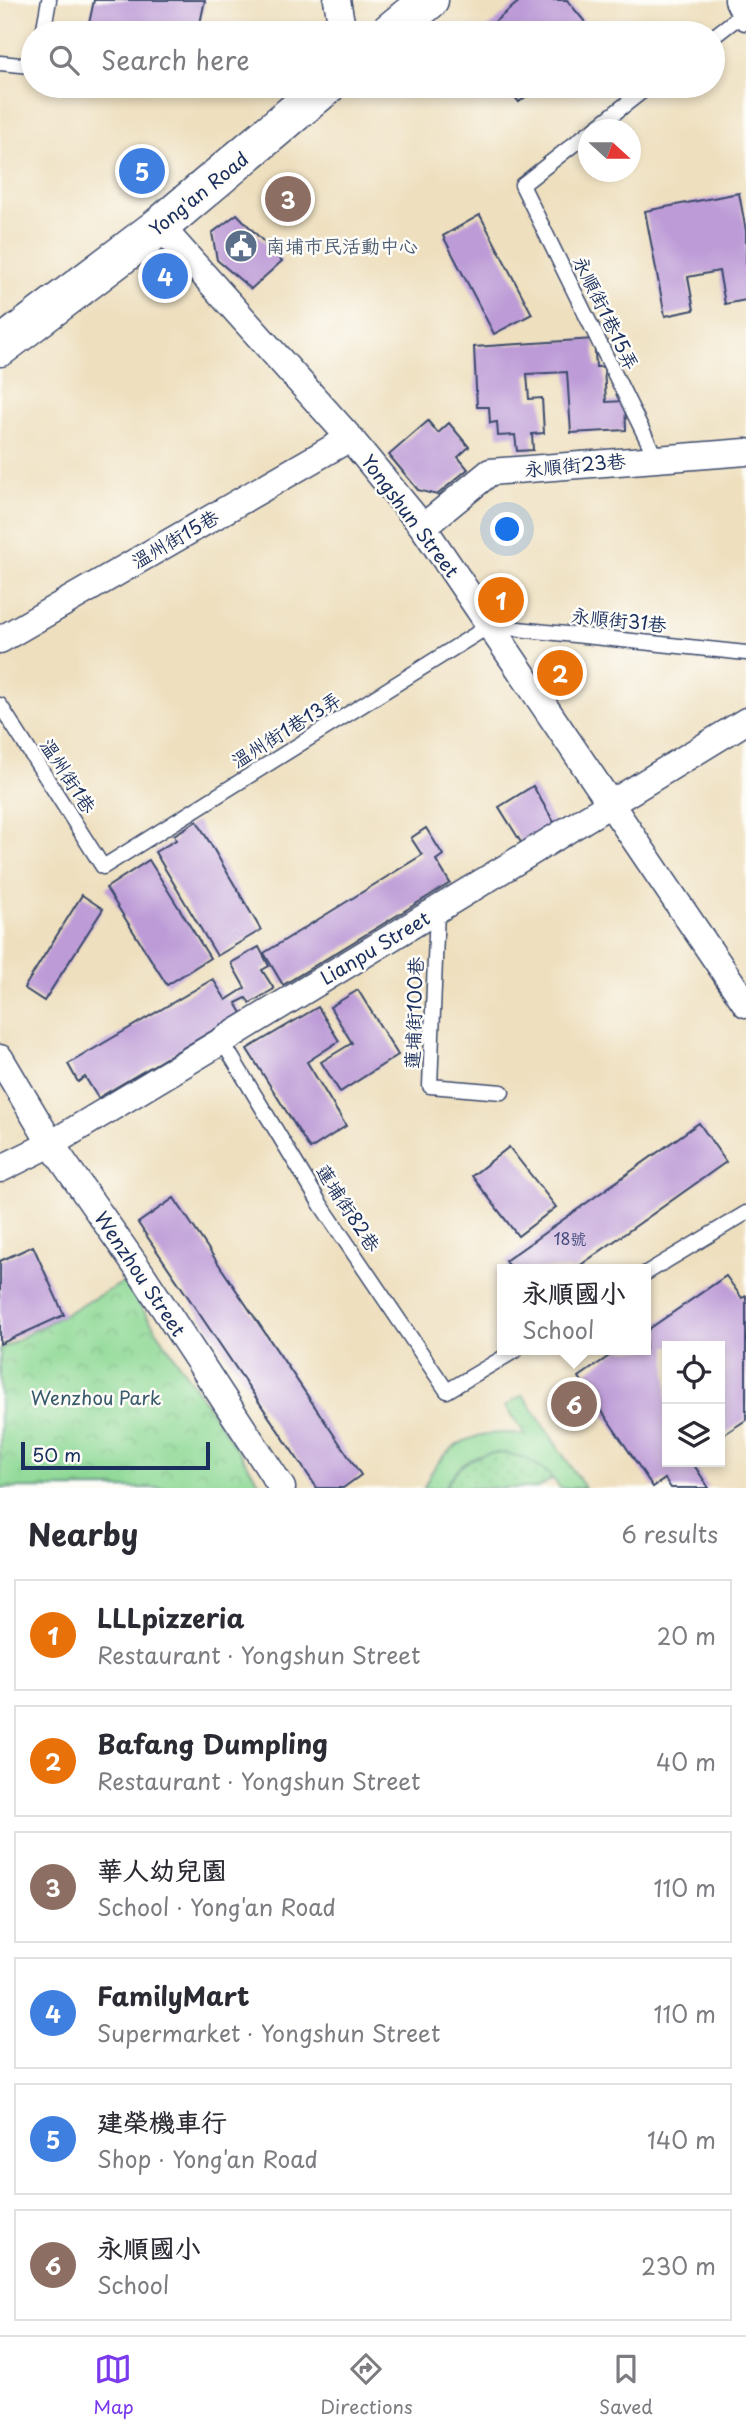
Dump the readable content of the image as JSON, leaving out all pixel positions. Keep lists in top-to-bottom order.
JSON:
{
  "streets": {
    "main road": ["Yong'an Road"],
    "street": [
      "永順街23巷",
      "Yongshun Street",
      "溫州街15巷",
      "Lianpu Street",
      "Wenzhou Street"
    ],
    "lane": [
      "永順街1巷15弄",
      "永順街31巷",
      "溫州街1巷13弄",
      "溫州街1巷",
      "蓮埔街100巷",
      "蓮埔街82巷"
    ]
  },
  "crossings": [
    ["Yong'an Road", "Yongshun Street"],
    ["永順街1巷15弄", "永順街23巷"],
    ["永順街23巷", "Yongshun Street"],
    ["Yongshun Street", "溫州街15巷"],
    ["Yongshun Street", "永順街31巷"],
    ["Yongshun Street", "溫州街1巷13弄"],
    ["Yongshun Street", "Lianpu Street"],
    ["永順街31巷", "溫州街1巷13弄"],
    ["溫州街1巷13弄", "溫州街1巷"],
    ["Lianpu Street", "蓮埔街100巷"],
    ["Lianpu Street", "蓮埔街82巷"],
    ["Lianpu Street", "Wenzhou Street"]
  ],
  "parks": ["Wenzhou Park"],
  "places": {
    "public building": ["南埔市民活動中心"]
  },
  "house_numbers": ["18號"],
  "scale_bar": "50 m",
  "north": "right",
  "page": {
    "search": "Search here",
    "pins": [
      "5",
      "3",
      "4",
      "1",
      "2",
      "6"
    ],
    "popup": ["永順國小", "School"],
    "scale": "50 m",
    "heading": ["Nearby", "6 results"],
    "list": [
      {
        "mark": "1",
        "name": "LLLpizzeria",
        "note": "Restaurant · Yongshun Street",
        "value": "20 m"
      },
      {
        "mark": "2",
        "name": "Bafang Dumpling",
        "note": "Restaurant · Yongshun Street",
        "value": "40 m"
      },
      {
        "mark": "3",
        "name": "華人幼兒園",
        "note": "School · Yong'an Road",
        "value": "110 m"
      },
      {
        "mark": "4",
        "name": "FamilyMart",
        "note": "Supermarket · Yongshun Street",
        "value": "110 m"
      },
      {
        "mark": "5",
        "name": "建榮機車行",
        "note": "Shop · Yong'an Road",
        "value": "140 m"
      },
      {
        "mark": "6",
        "name": "永順國小",
        "note": "School",
        "value": "230 m"
      }
    ],
    "nav": ["Map", "Directions", "Saved"]
  }
}
